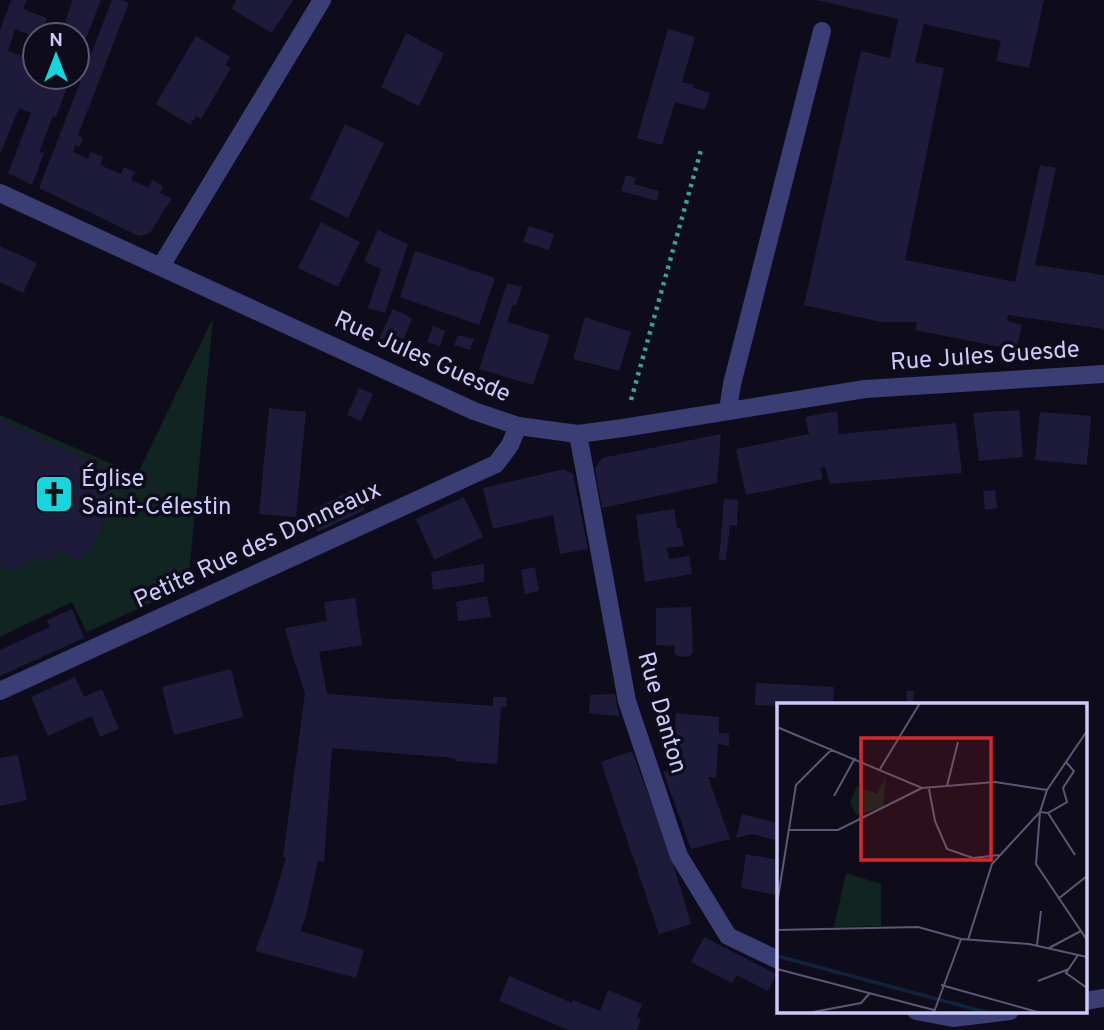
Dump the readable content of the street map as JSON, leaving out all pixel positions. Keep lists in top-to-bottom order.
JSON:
{
  "streets": {
    "street": ["Rue Jules Guesde", "Petite Rue des Donneaux", "Rue Danton"]
  },
  "crossings": [
    ["Rue Jules Guesde", "Petite Rue des Donneaux"],
    ["Rue Jules Guesde", "Rue Danton"]
  ],
  "places": {
    "church": ["Église Saint-Célestin"]
  },
  "north": "top"
}
